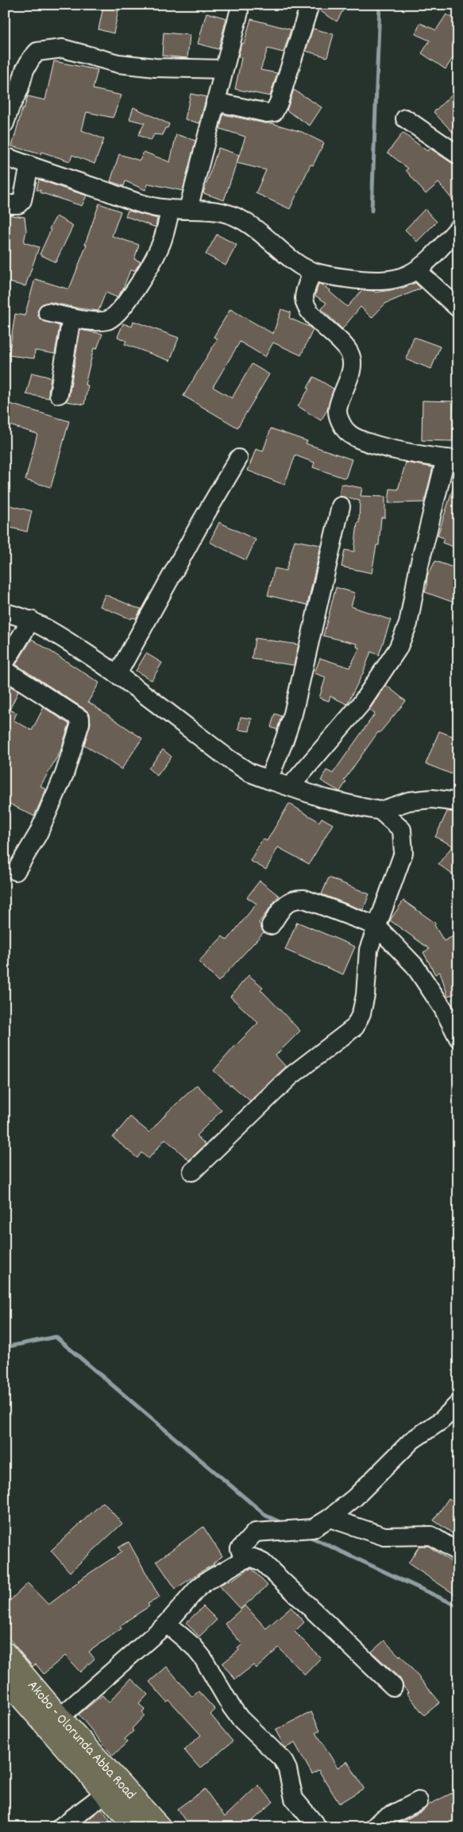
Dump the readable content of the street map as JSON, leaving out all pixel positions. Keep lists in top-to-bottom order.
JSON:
{
  "streets": {
    "main road": ["Akobo - Olorunda Abba Road"]
  }
}
